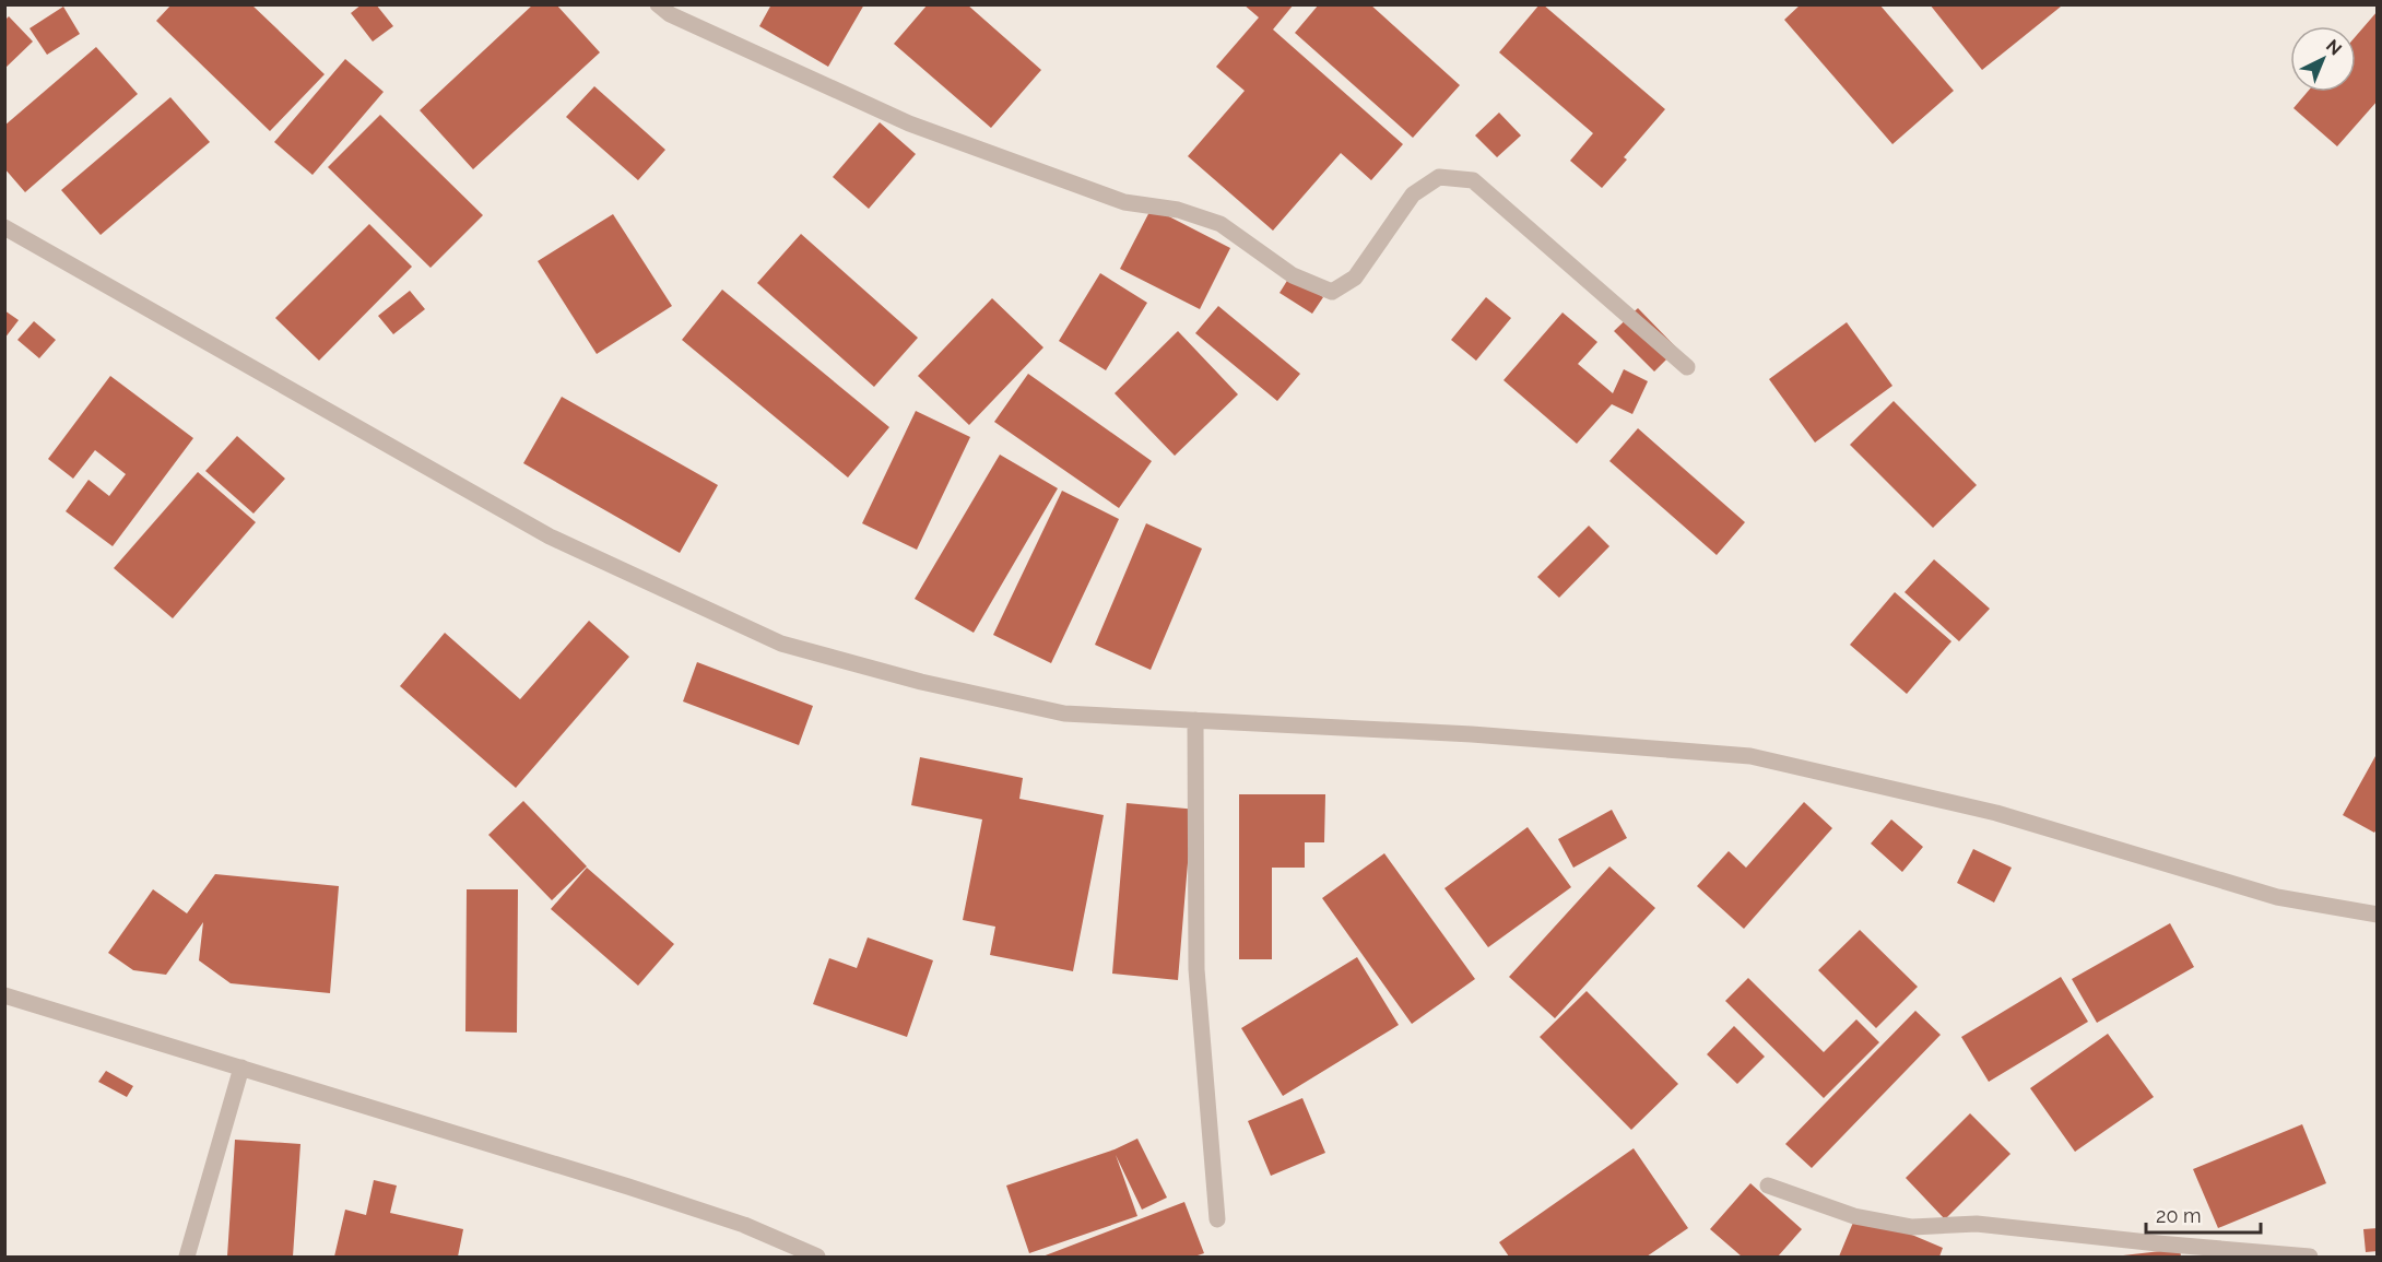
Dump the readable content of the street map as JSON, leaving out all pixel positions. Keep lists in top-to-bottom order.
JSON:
{
  "scale_bar": "20 m",
  "north": "top right"
}
